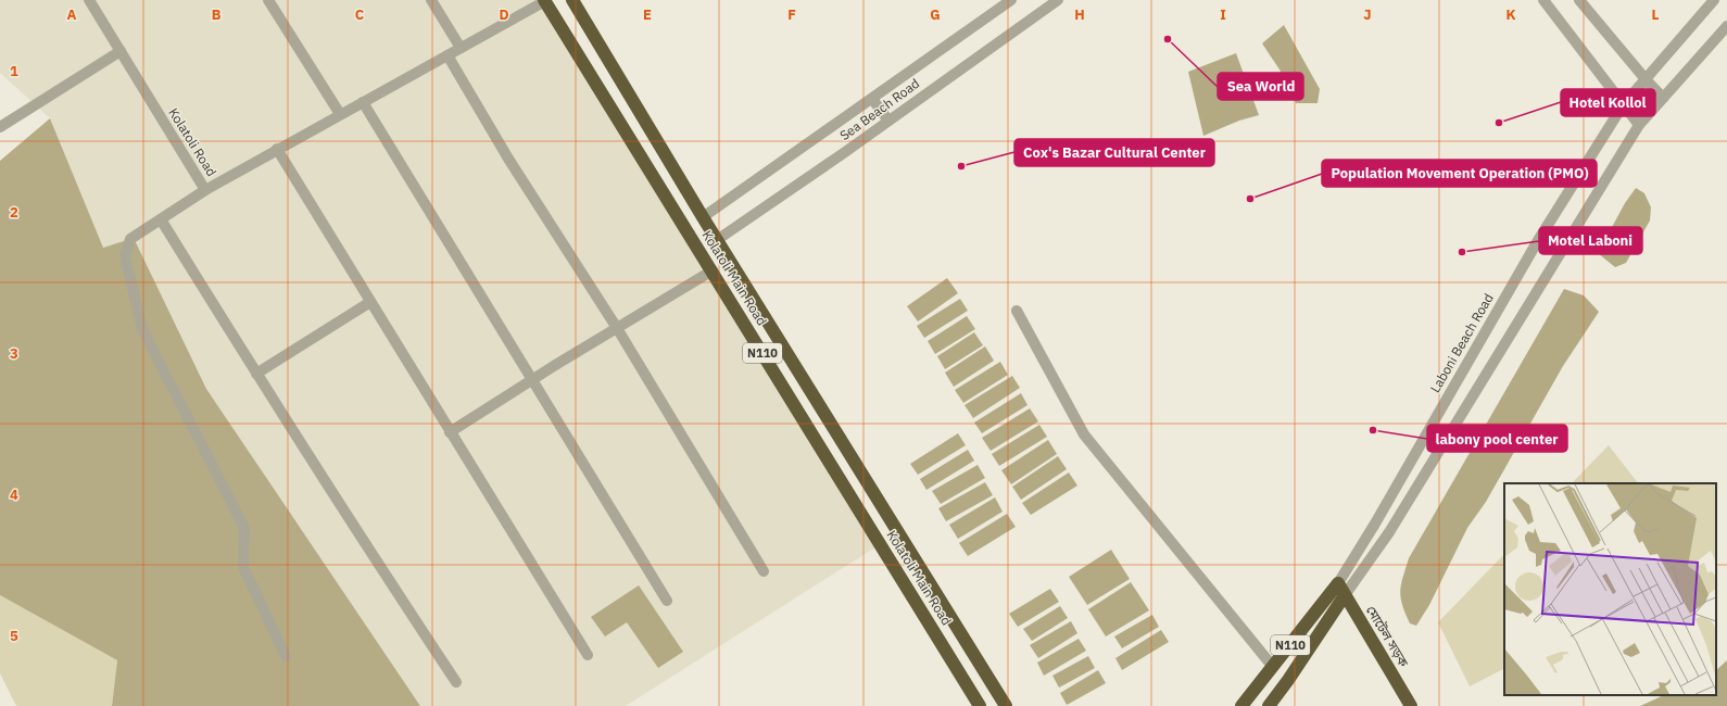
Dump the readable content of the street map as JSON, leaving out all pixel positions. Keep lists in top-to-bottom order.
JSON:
{
  "streets": {
    "highway": [
      "Kolatoli Main Road",
      "Laboni Beach Road",
      "N110",
      "মোটেল সড়ক"
    ],
    "street": ["Sea Beach Road", "Kolatoli Road"]
  },
  "crossings": [
    ["Sea Beach Road", "Kolatoli Main Road"],
    ["Kolatoli Road", "Kolatoli Main Road"],
    ["Laboni Beach Road", "মোটেল সড়ক"],
    ["N110", "মোটেল সড়ক"]
  ],
  "places": [
    "Sea World",
    "Hotel Kollol",
    "Cox's Bazar Cultural Center",
    "Population Movement Operation (PMO)",
    "Motel Laboni",
    "labony pool center"
  ],
  "grid": {
    "columns": [
      "A",
      "B",
      "C",
      "D",
      "E",
      "F",
      "G",
      "H",
      "I",
      "J",
      "K",
      "L"
    ],
    "rows": [
      "1",
      "2",
      "3",
      "4",
      "5"
    ]
  }
}
